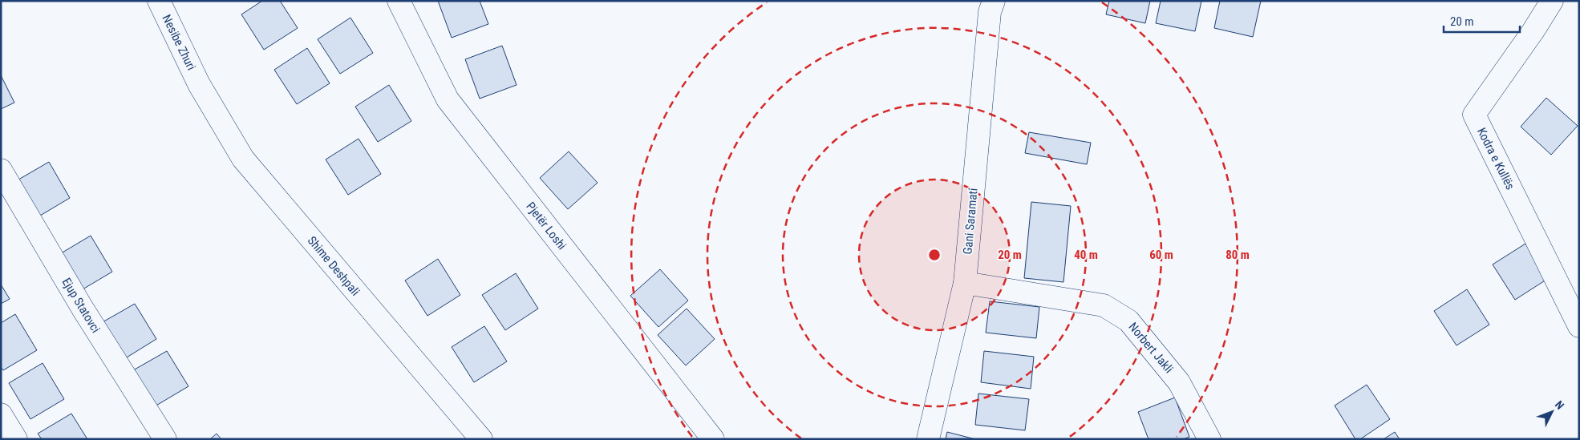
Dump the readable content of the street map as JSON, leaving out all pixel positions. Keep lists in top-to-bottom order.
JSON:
{
  "streets": {
    "street": [
      "Nesibe Zhuri",
      "Kodra e Kullës",
      "Gani Saramati",
      "Pjetër Loshi",
      "Shime Deshpali",
      "Ejup Statovci",
      "Norbert Jakli"
    ]
  },
  "crossings": [
    ["Nesibe Zhuri", "Shime Deshpali"],
    ["Gani Saramati", "Norbert Jakli"]
  ],
  "scale_bar": "20 m",
  "north": "top right",
  "rings": [
    "20 m",
    "40 m",
    "60 m",
    "80 m"
  ]
}
